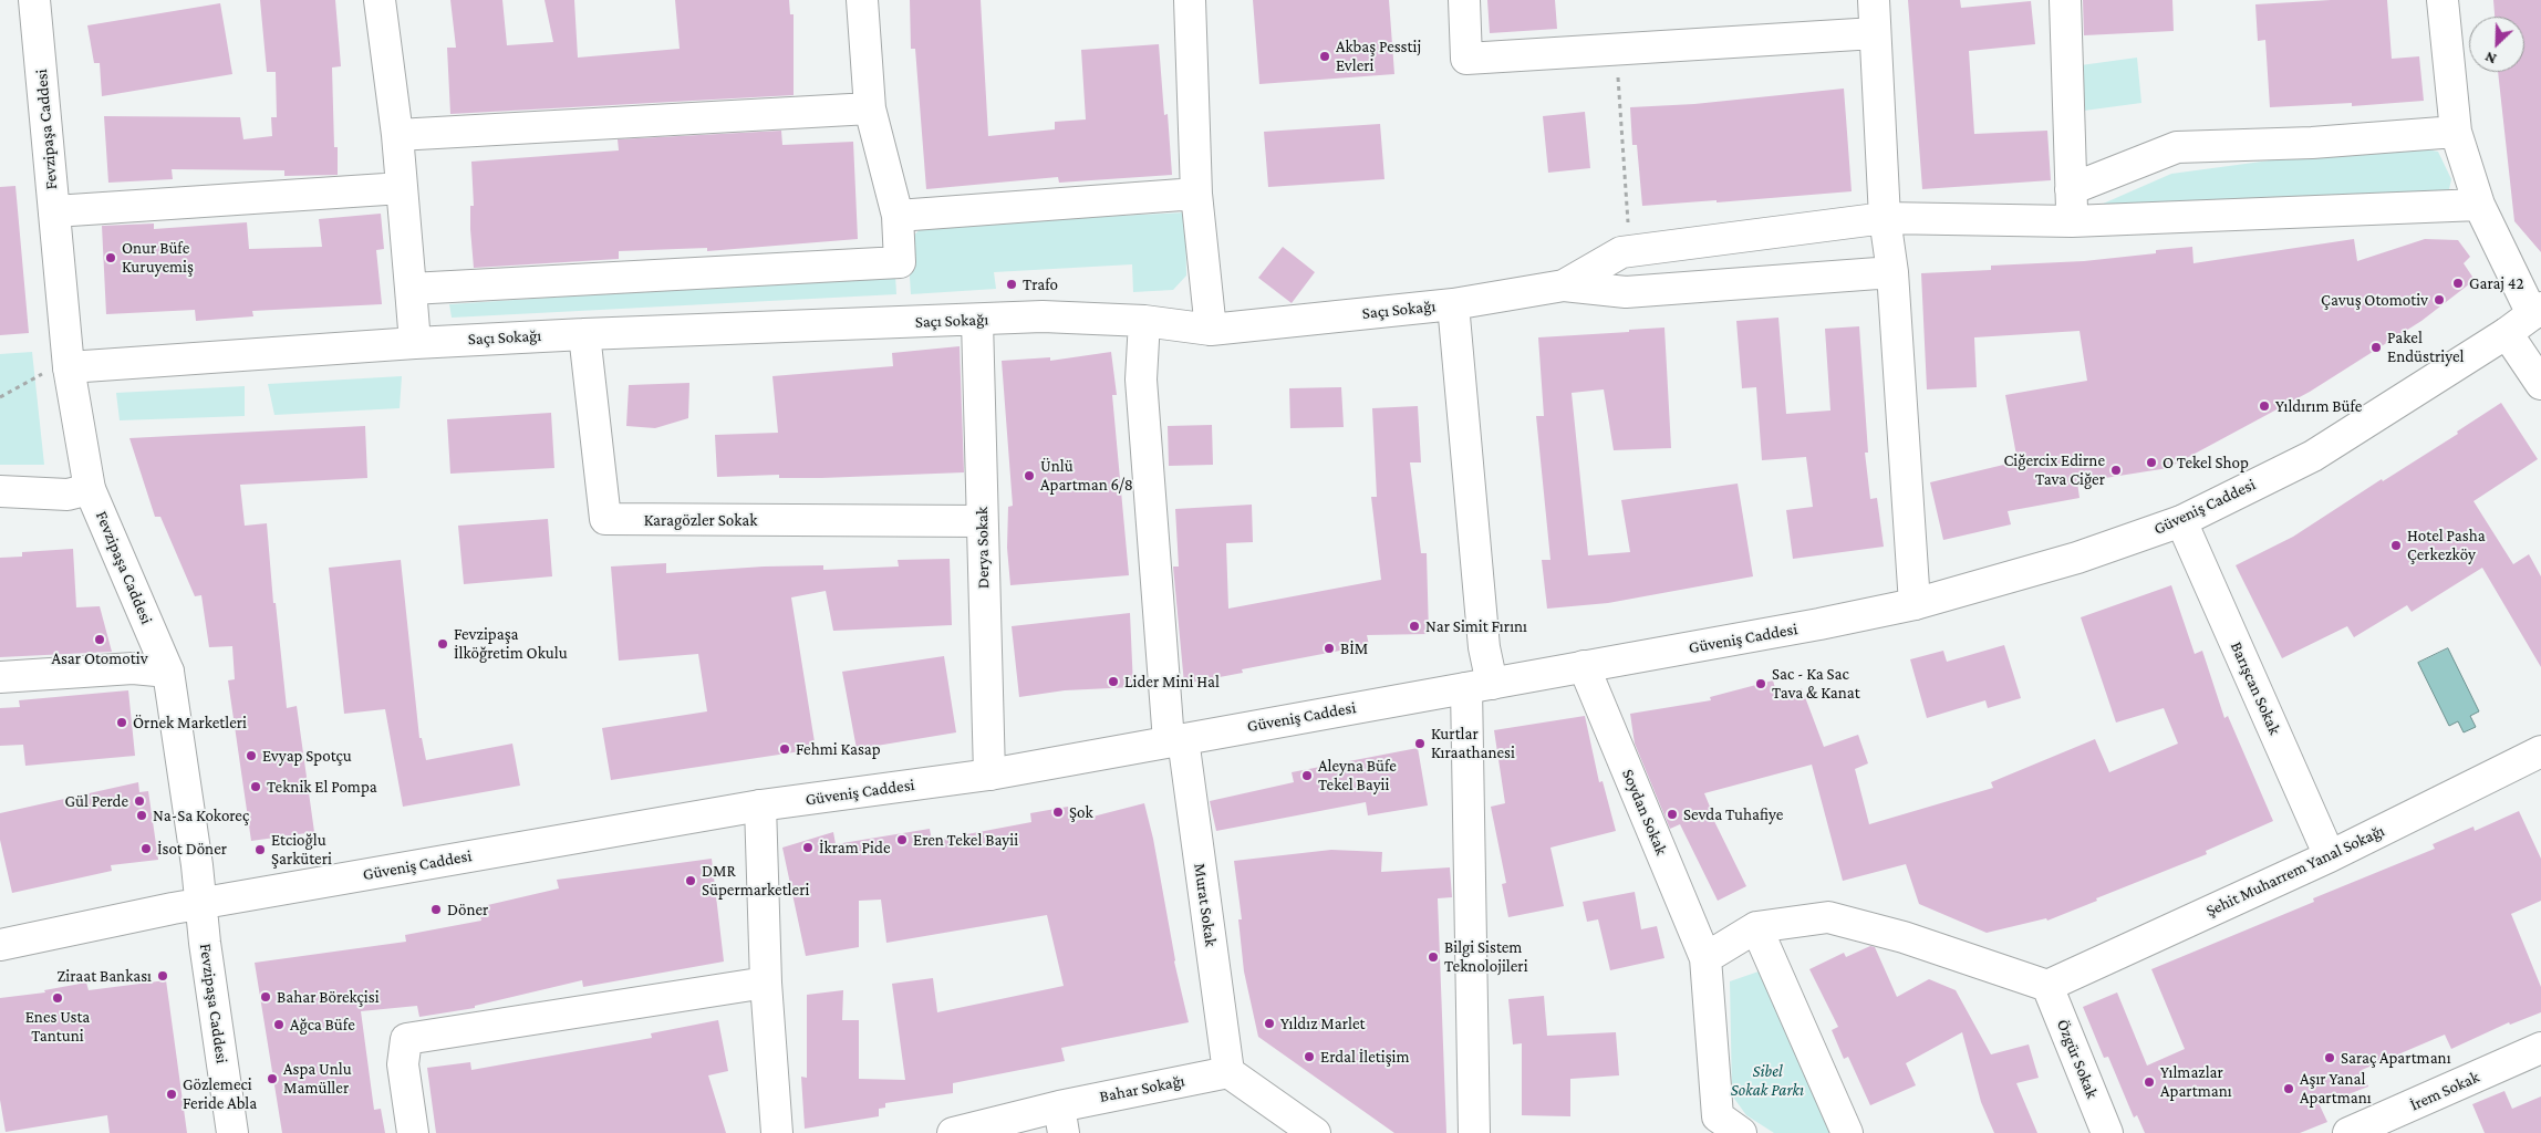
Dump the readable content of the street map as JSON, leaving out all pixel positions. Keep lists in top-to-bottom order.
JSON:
{
  "streets": {
    "street": [
      "Fevzipaşa Caddesi",
      "Saçı Sokağı",
      "Güveniş Caddesi",
      "Karagözler Sokak",
      "Derya Sokak",
      "Barışcan Sokak",
      "Soydan Sokak",
      "Şehit Muharrem Yanal Sokağı",
      "Murat Sokak",
      "Özgür Sokak",
      "Bahar Sokağı",
      "İrem Sokak"
    ]
  },
  "crossings": [
    ["Fevzipaşa Caddesi", "Saçı Sokağı"],
    ["Fevzipaşa Caddesi", "Güveniş Caddesi"],
    ["Saçı Sokağı", "Güveniş Caddesi"],
    ["Saçı Sokağı", "Karagözler Sokak"],
    ["Saçı Sokağı", "Derya Sokak"],
    ["Saçı Sokağı", "Murat Sokak"],
    ["Güveniş Caddesi", "Derya Sokak"],
    ["Güveniş Caddesi", "Barışcan Sokak"],
    ["Güveniş Caddesi", "Soydan Sokak"],
    ["Güveniş Caddesi", "Murat Sokak"],
    ["Karagözler Sokak", "Derya Sokak"],
    ["Barışcan Sokak", "Şehit Muharrem Yanal Sokağı"],
    ["Şehit Muharrem Yanal Sokağı", "Özgür Sokak"],
    ["Murat Sokak", "Bahar Sokağı"]
  ],
  "parks": ["Sibel Sokak Parkı"],
  "places": [
    "Akbaş Pesstij Evleri",
    "Onur Büfe Kuruyemiş",
    "Garaj 42",
    "Trafo",
    "Çavuş Otomotiv",
    "Pakel Endüstriyel",
    "Yıldırım Büfe",
    "O Tekel Shop",
    "Ciğercix Edirne Tava Ciğer",
    "Ünlü Apartman 6/8",
    "Hotel Pasha Çerkezköy",
    "Nar Simit Fırını",
    "Asar Otomotiv",
    "Fevzipaşa İlköğretim Okulu",
    "BİM",
    "Lider Mini Hal",
    "Sac - Ka Sac Tava & Kanat",
    "Örnek Marketleri",
    "Kurtlar Kıraathanesi",
    "Fehmi Kasap",
    "Evyap Spotçu",
    "Aleyna Büfe Tekel Bayii",
    "Teknik El Pompa",
    "Gül Perde",
    "Şok",
    "Sevda Tuhafiye",
    "Na-Sa Kokoreç",
    "Eren Tekel Bayii",
    "İkram Pide",
    "İsot Döner",
    "Etcioğlu Şarküteri",
    "DMR Süpermarketleri",
    "Döner",
    "Bilgi Sistem Teknolojileri",
    "Ziraat Bankası",
    "Bahar Börekçisi",
    "Enes Usta Tantuni",
    "Yıldız Marlet",
    "Ağca Büfe",
    "Erdal İletişim",
    "Saraç Apartmanı",
    "Aspa Unlu Mamüller",
    "Yılmazlar Apartmanı",
    "Aşır Yanal Apartmanı",
    "Gözlemeci Feride Abla"
  ],
  "north": "bottom left"
}
